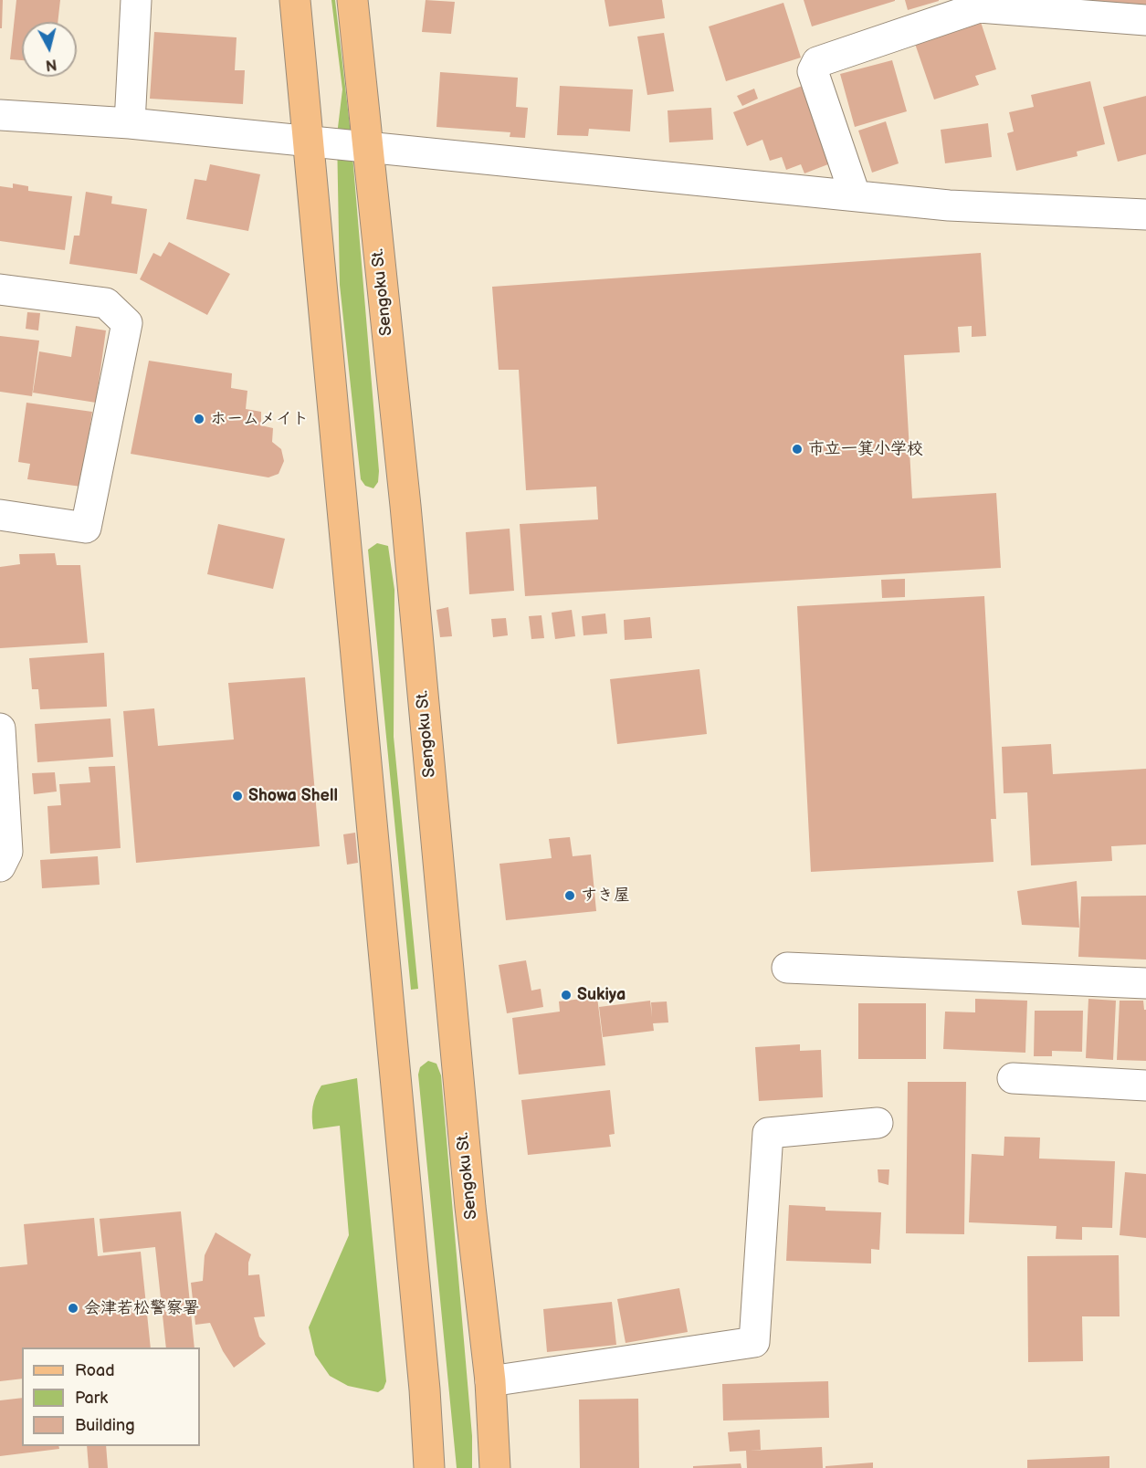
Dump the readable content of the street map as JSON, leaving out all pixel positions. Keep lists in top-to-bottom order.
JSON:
{
  "streets": {
    "main road": ["Sengoku St."]
  },
  "places": [
    "ホームメイト",
    "市立一箕小学校",
    "Showa Shell",
    "すき屋",
    "Sukiya",
    "会津若松警察署"
  ],
  "legend": ["Road", "Park", "Building"],
  "north": "bottom"
}
